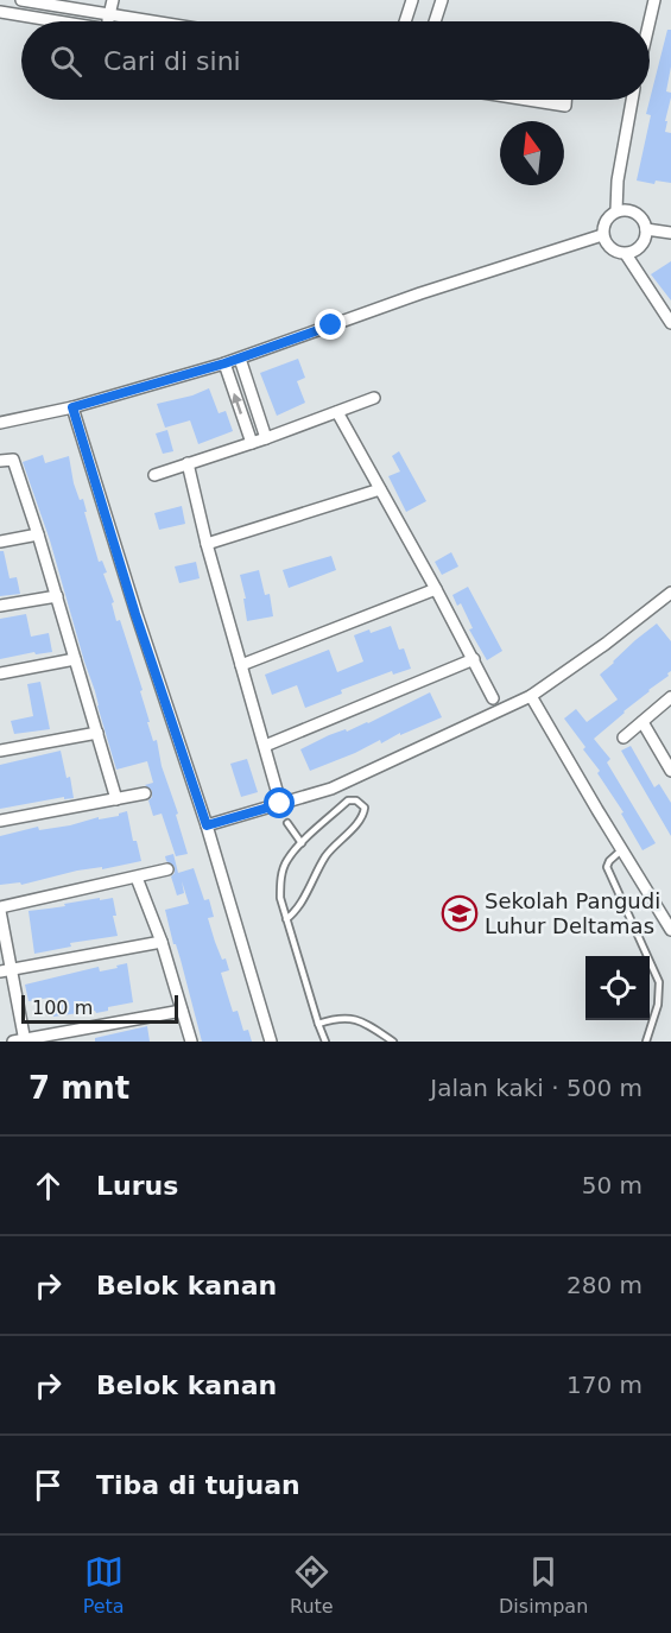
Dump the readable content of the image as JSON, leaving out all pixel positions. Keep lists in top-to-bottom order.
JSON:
{
  "places": {
    "school or university": ["Sekolah Pangudi Luhur Deltamas"]
  },
  "scale_bar": "100 m",
  "north": "top",
  "page": {
    "search": "Cari di sini",
    "scale": "100 m",
    "heading": ["7 mnt", "Jalan kaki · 500 m"],
    "list": [
      ["Lurus", "50 m"],
      ["Belok kanan", "280 m"],
      ["Belok kanan", "170 m"],
      "Tiba di tujuan"
    ],
    "nav": ["Peta", "Rute", "Disimpan"]
  }
}
